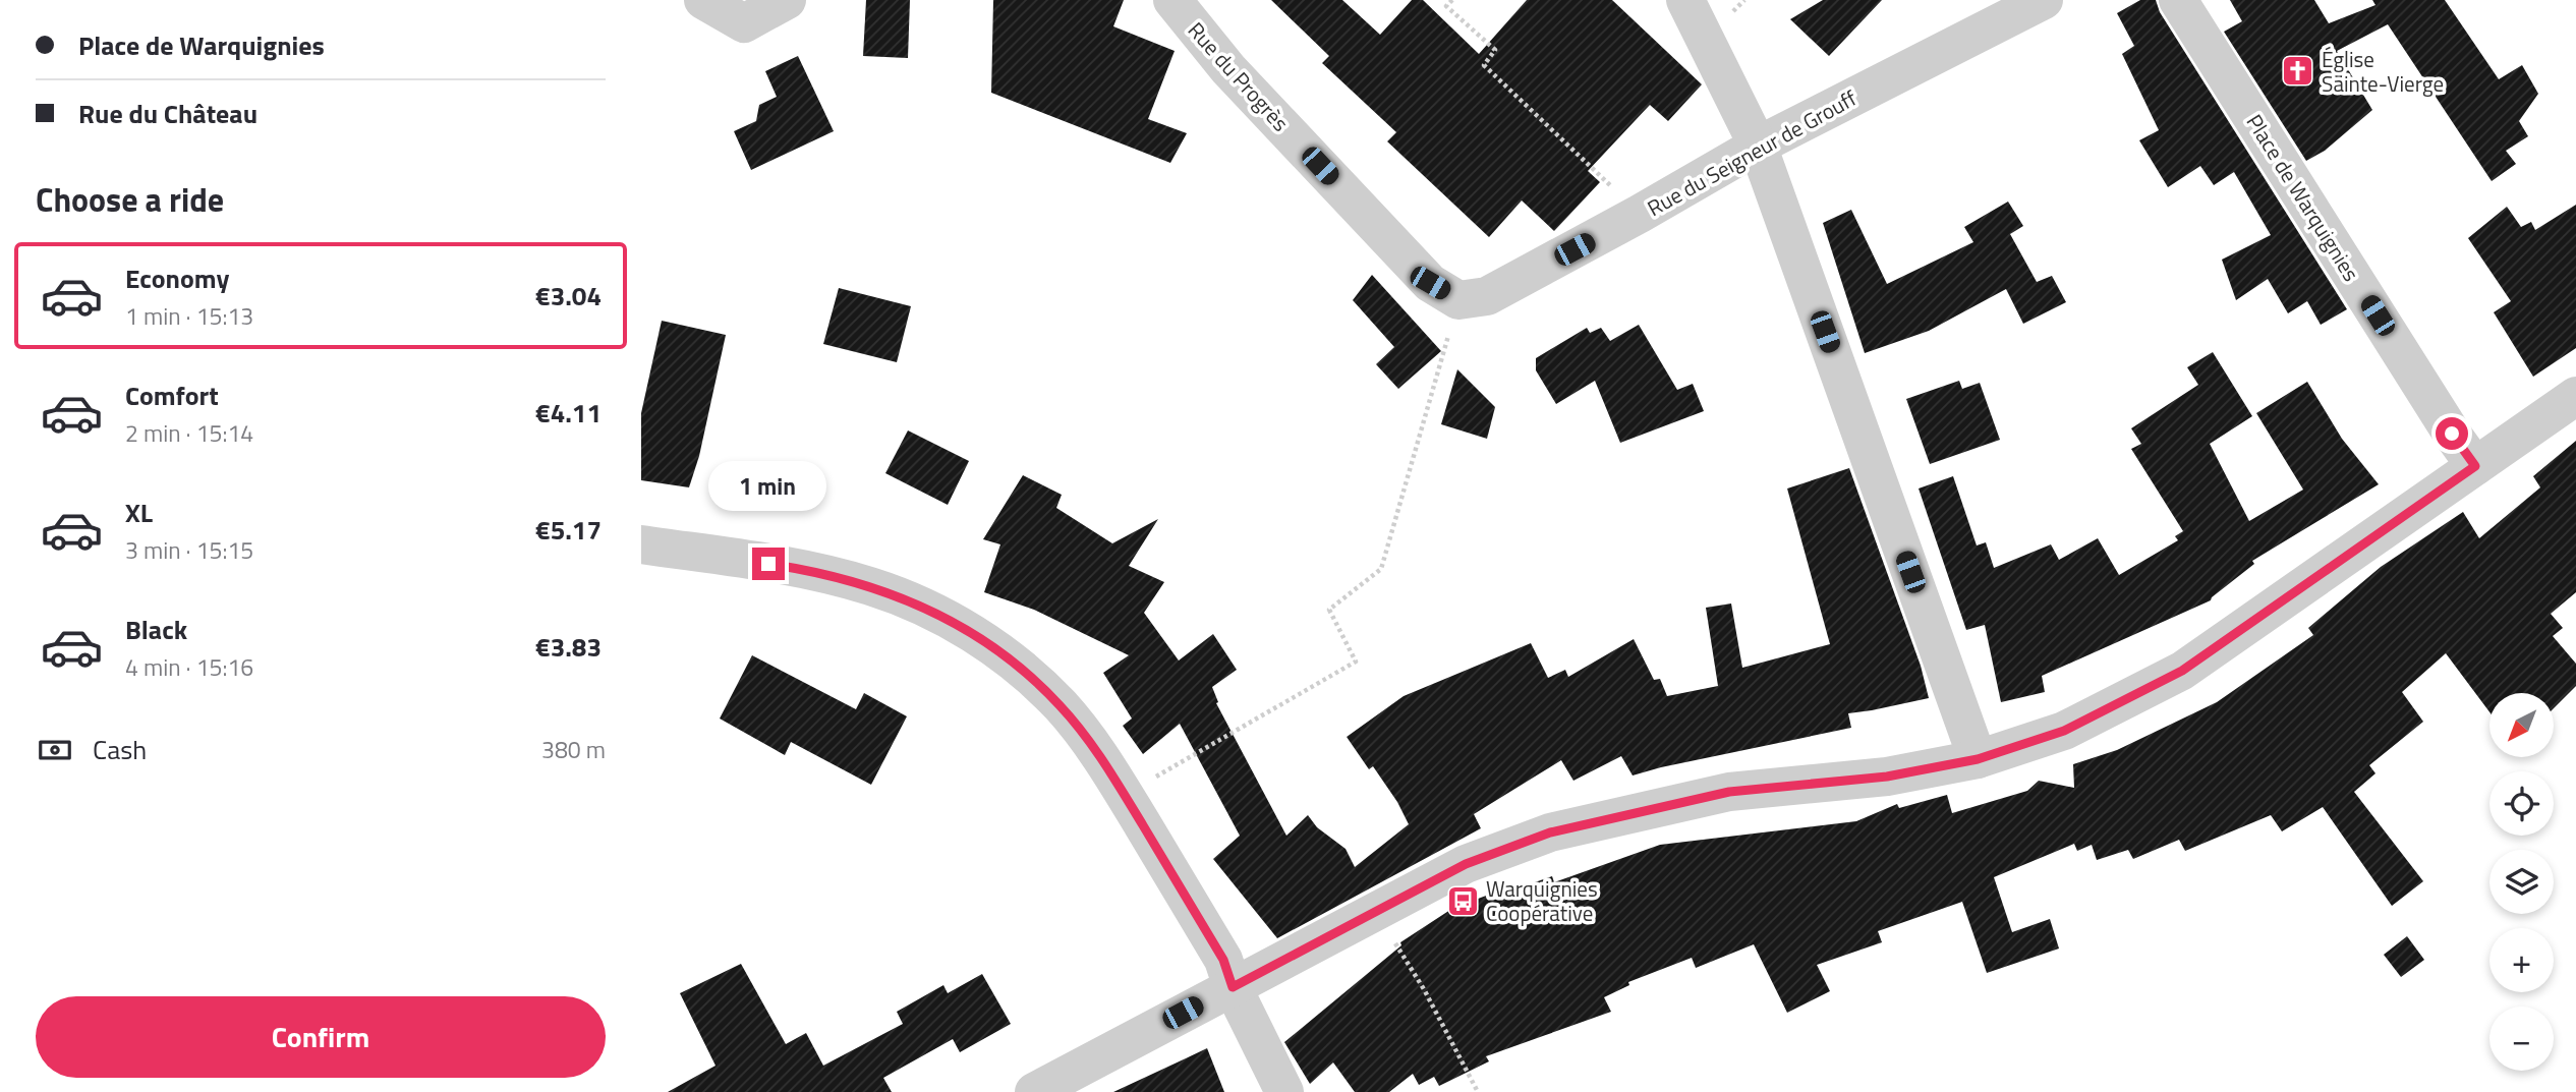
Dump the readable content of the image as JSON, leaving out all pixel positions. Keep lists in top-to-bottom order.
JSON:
{
  "streets": {
    "street": ["Rue du Progrès", "Rue du Seigneur de Grouff", "Place de Warquignies"]
  },
  "crossings": [
    ["Rue du Progrès", "Rue du Seigneur de Grouff"]
  ],
  "places": {
    "church": ["Église Sainte-Vierge"],
    "bus stop": ["Warquignies Coopérative"]
  },
  "north": "bottom left",
  "page": {
    "banner": ["Place de Warquignies", "Rue du Château"],
    "heading": "Choose a ride",
    "list": [
      {
        "name": "Economy",
        "note": "1 min · 15:13",
        "value": "€3.04"
      },
      {
        "name": "Comfort",
        "note": "2 min · 15:14",
        "value": "€4.11"
      },
      {
        "name": "XL",
        "note": "3 min · 15:15",
        "value": "€5.17"
      },
      {
        "name": "Black",
        "note": "4 min · 15:16",
        "value": "€3.83"
      }
    ],
    "bubble": "1 min",
    "map_buttons": ["+", "−"],
    "pay": ["Cash", "380 m"],
    "buttons": "Confirm"
  }
}
